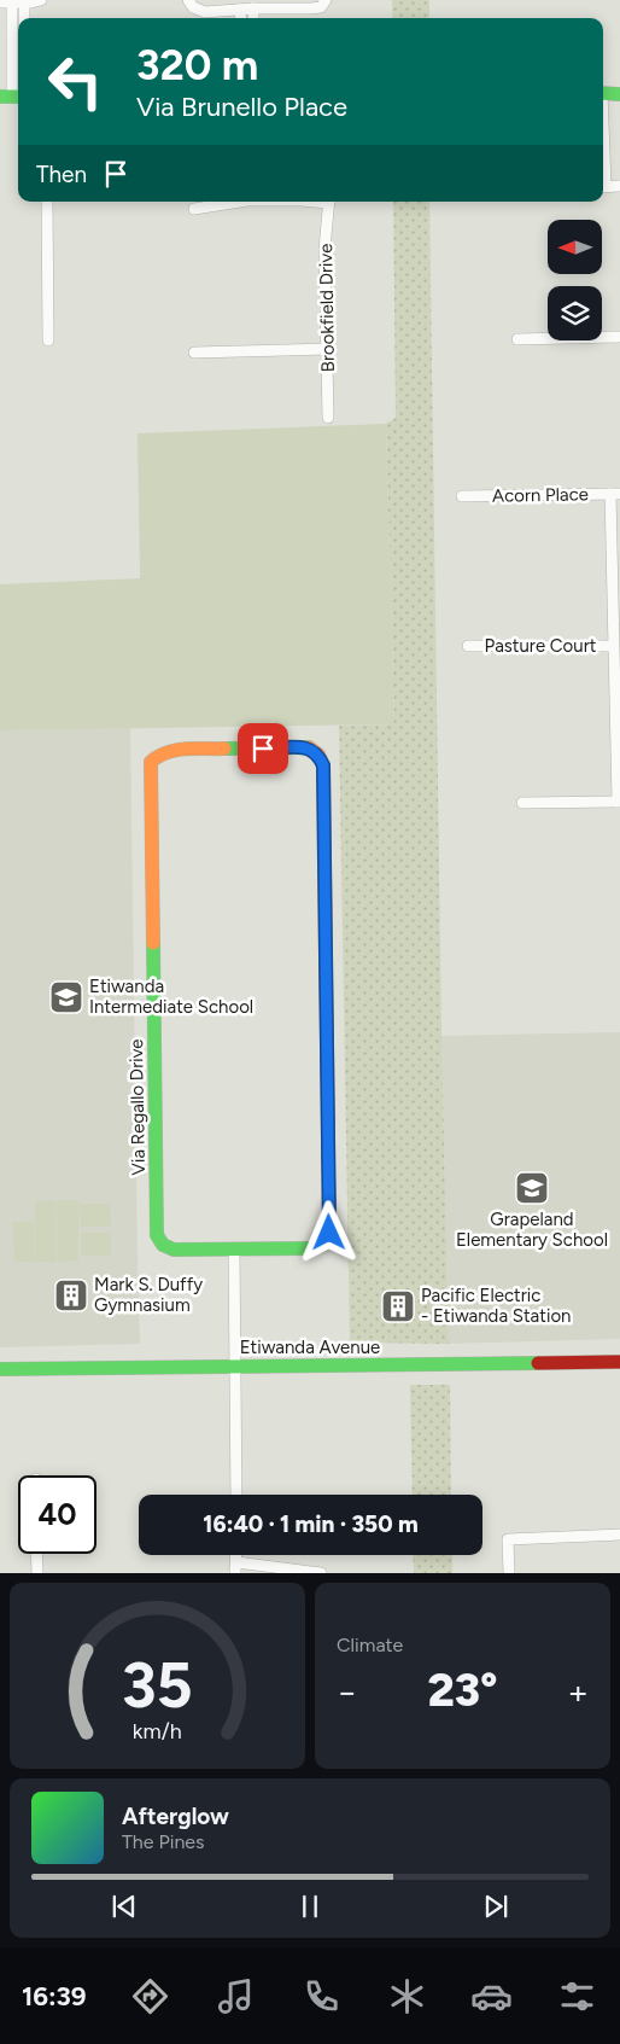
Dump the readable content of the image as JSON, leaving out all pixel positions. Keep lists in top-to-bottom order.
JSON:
{
  "streets": {
    "street": [
      "Brookfield Drive",
      "Acorn Place",
      "Pasture Court",
      "Via Regallo Drive",
      "Etiwanda Avenue"
    ]
  },
  "places": {
    "school or university": ["Etiwanda Intermediate School", "Grapeland Elementary School"],
    "building": ["Mark S. Duffy Gymnasium", "Pacific Electric - Etiwanda Station"]
  },
  "north": "left",
  "page": {
    "turn": ["320 m", "Via Brunello Place"],
    "then": "Then",
    "limit": "40",
    "trip": "16:40 · 1 min · 350 m",
    "tile": "Climate",
    "heat": ["−", "23°", "+"],
    "song": ["Afterglow", "The Pines"],
    "tabs": "16:39",
    "gauge": ["35", "km/h"]
  }
}
